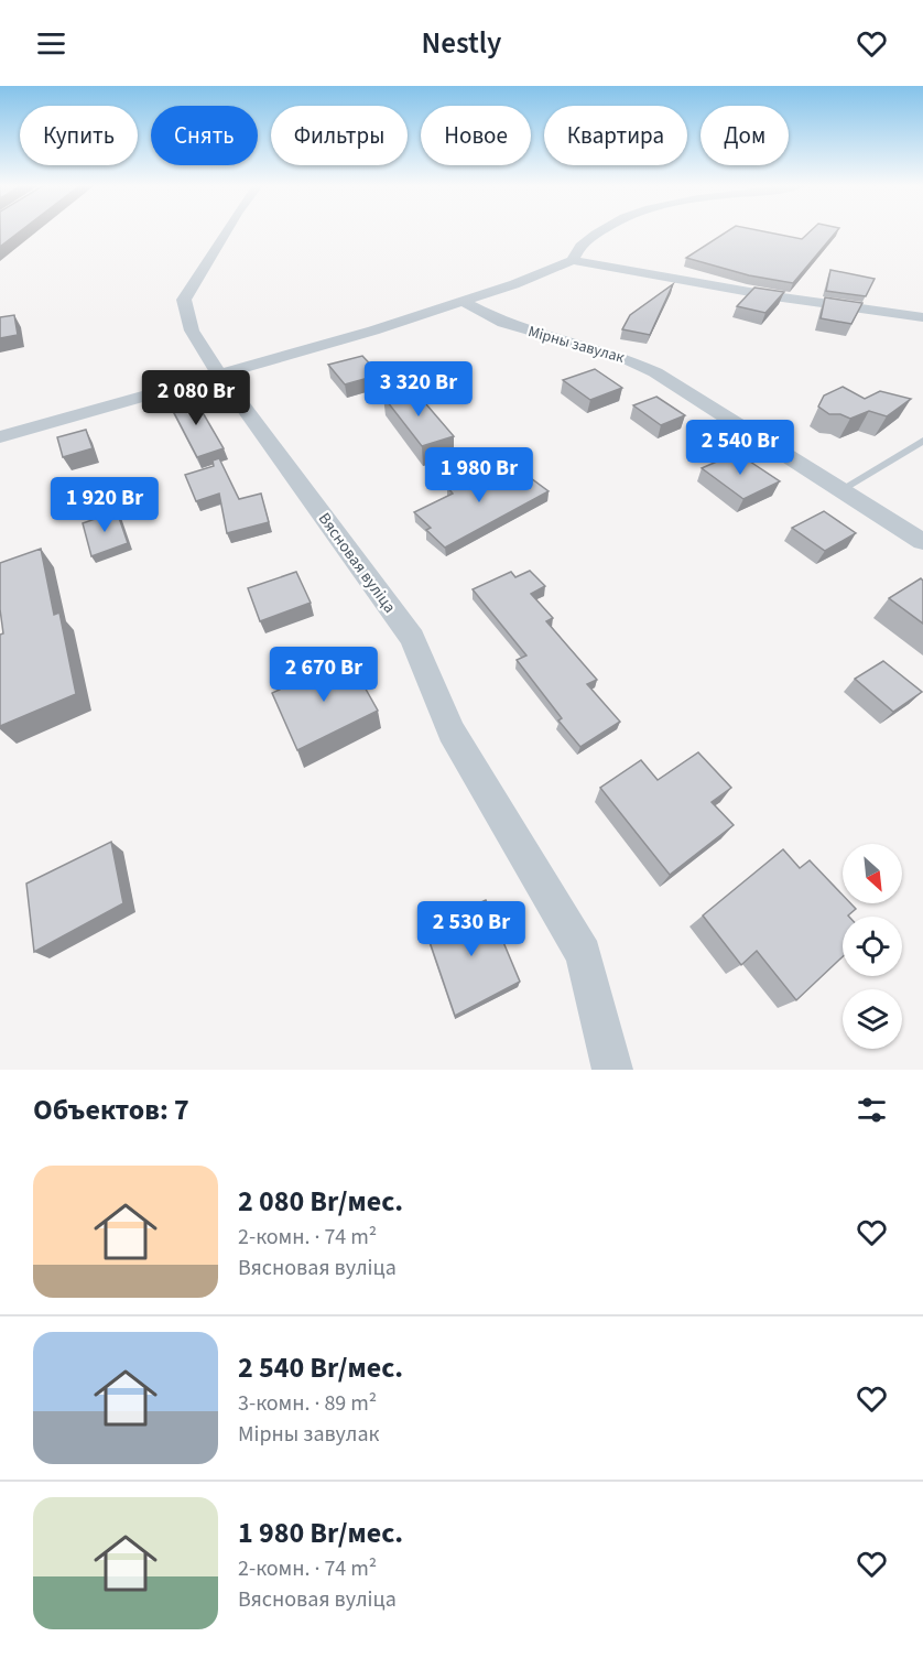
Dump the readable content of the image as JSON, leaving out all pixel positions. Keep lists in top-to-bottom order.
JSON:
{
  "streets": {
    "street": ["Мірны завулак", "Вясновая вуліца"]
  },
  "north": "bottom right",
  "page": {
    "header": "Nestly",
    "chip": [
      "Купить",
      "Снять",
      "Фильтры",
      "Новое",
      "Квартира",
      "Дом"
    ],
    "price": [
      "3 320 Br",
      "2 080 Br",
      "2 540 Br",
      "1 980 Br",
      "1 920 Br",
      "2 670 Br",
      "2 530 Br"
    ],
    "heading": "Объектов: 7",
    "list": [
      {
        "name": "2 080 Br/мес.",
        "note": "2-комн. · 74 m² · Вясновая вуліца"
      },
      {
        "name": "2 540 Br/мес.",
        "note": "3-комн. · 89 m² · Мірны завулак"
      },
      {
        "name": "1 980 Br/мес.",
        "note": "2-комн. · 74 m² · Вясновая вуліца"
      }
    ]
  }
}
